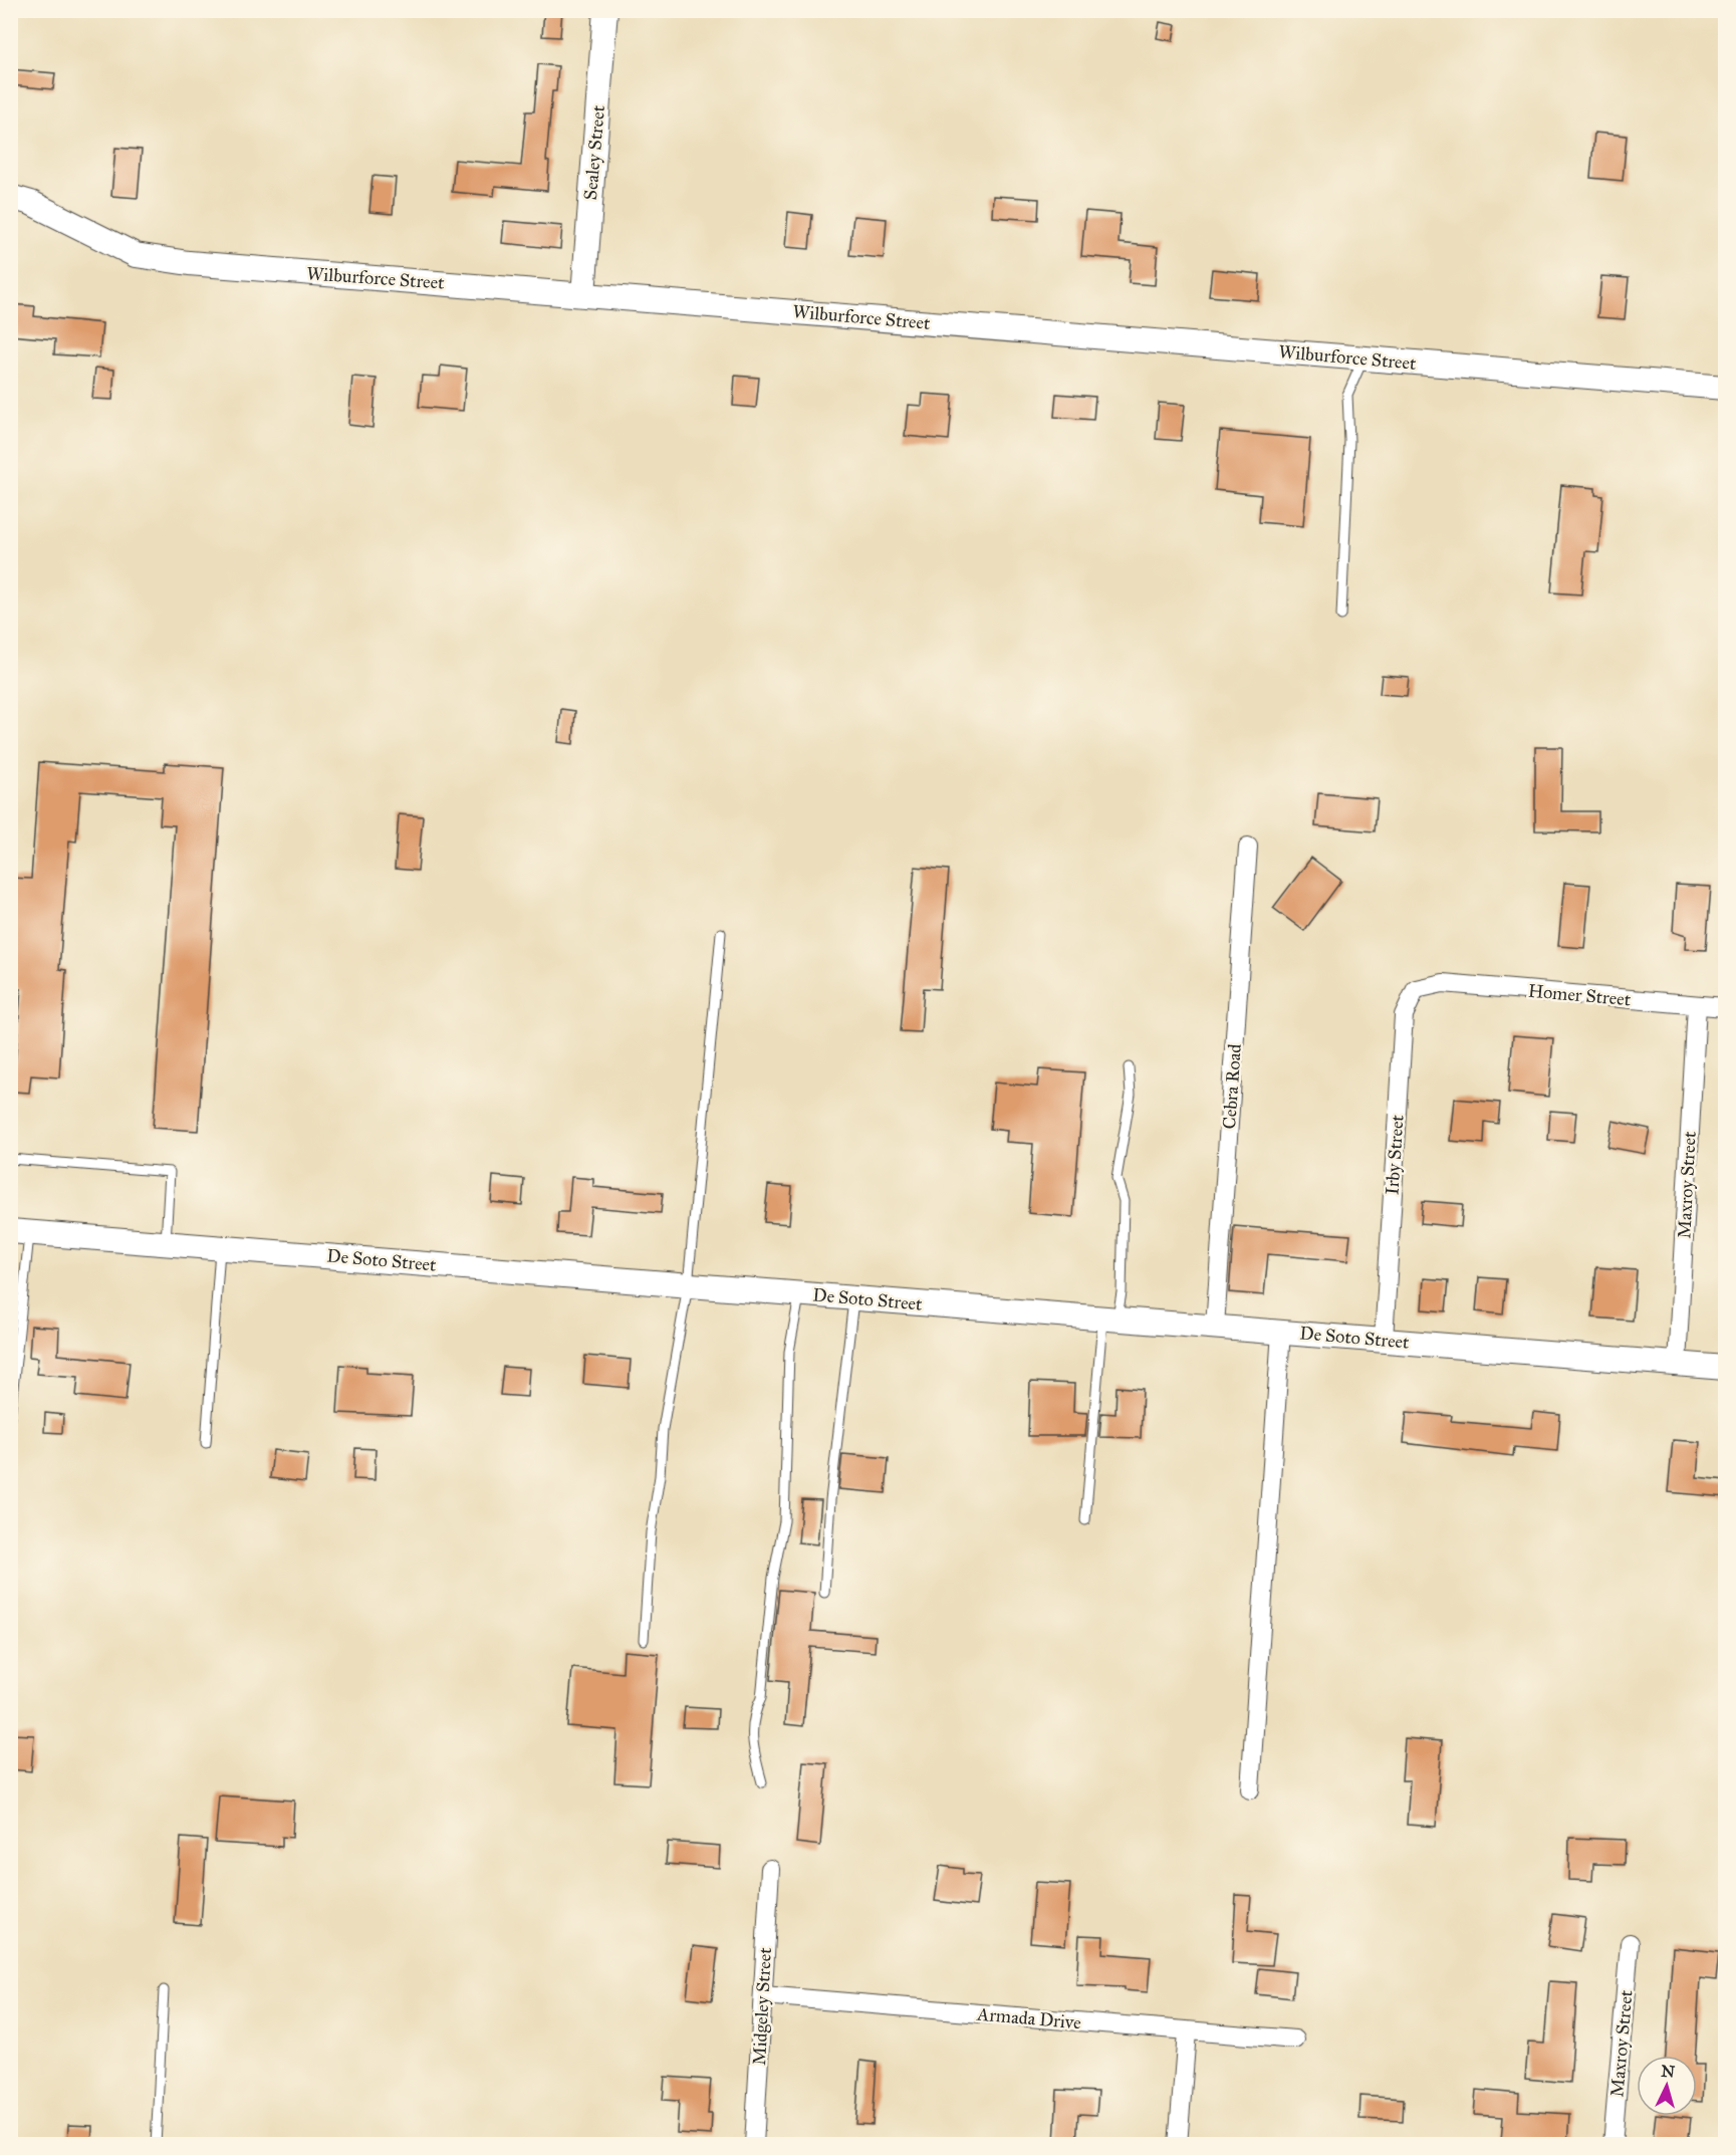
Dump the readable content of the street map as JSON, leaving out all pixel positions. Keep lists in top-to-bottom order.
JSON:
{
  "streets": {
    "street": [
      "Sealey Street",
      "Wilburforce Street",
      "Homer Street",
      "Cebra Road",
      "Irby Street",
      "Maxroy Street",
      "De Soto Street",
      "Midgeley Street",
      "Armada Drive"
    ]
  },
  "crossings": [
    ["Sealey Street", "Wilburforce Street"],
    ["Homer Street", "Irby Street"],
    ["Homer Street", "Maxroy Street"],
    ["Cebra Road", "De Soto Street"],
    ["Irby Street", "De Soto Street"],
    ["Maxroy Street", "De Soto Street"],
    ["Midgeley Street", "Armada Drive"]
  ],
  "north": "top"
}
